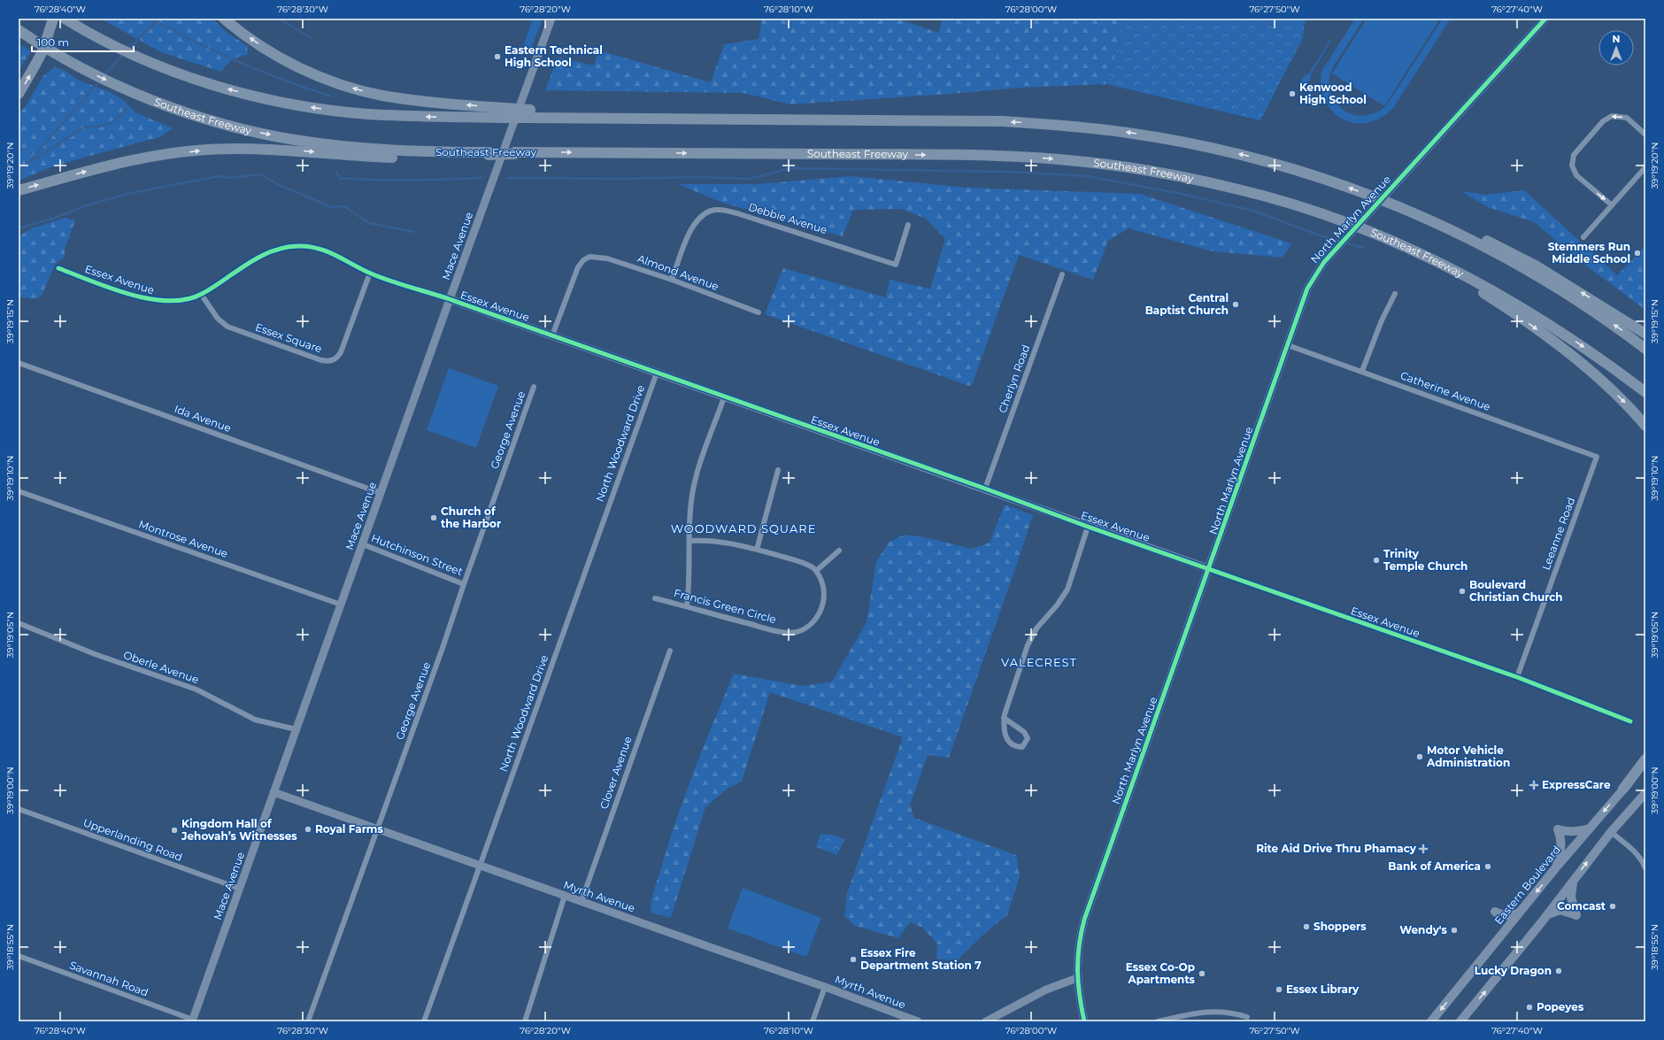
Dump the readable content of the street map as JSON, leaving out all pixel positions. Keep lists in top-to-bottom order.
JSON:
{
  "streets": {
    "highway": ["Southeast Freeway"],
    "main road": ["Eastern Boulevard"],
    "street": [
      "Debbie Avenue",
      "North Marlyn Avenue",
      "Mace Avenue",
      "Almond Avenue",
      "Essex Avenue",
      "Essex Square",
      "Cherlyn Road",
      "Catherine Avenue",
      "Ida Avenue",
      "George Avenue",
      "North Woodward Drive",
      "Leeanne Road",
      "Montrose Avenue",
      "Hutchinson Street",
      "Francis Green Circle",
      "Oberle Avenue",
      "Clover Avenue",
      "Upperlanding Road",
      "Myrth Avenue",
      "Savannah Road"
    ]
  },
  "crossings": [
    ["Debbie Avenue", "Almond Avenue"],
    ["North Marlyn Avenue", "Essex Avenue"],
    ["North Marlyn Avenue", "Catherine Avenue"],
    ["Mace Avenue", "Essex Avenue"],
    ["Mace Avenue", "Ida Avenue"],
    ["Mace Avenue", "Montrose Avenue"],
    ["Mace Avenue", "Hutchinson Street"],
    ["Mace Avenue", "Oberle Avenue"],
    ["Mace Avenue", "Upperlanding Road"],
    ["Mace Avenue", "Myrth Avenue"],
    ["Mace Avenue", "Savannah Road"],
    ["Almond Avenue", "Essex Avenue"],
    ["Essex Avenue", "Essex Square"],
    ["Essex Avenue", "Cherlyn Road"],
    ["Essex Avenue", "North Woodward Drive"],
    ["Essex Avenue", "Leeanne Road"],
    ["Catherine Avenue", "Leeanne Road"],
    ["George Avenue", "Hutchinson Street"],
    ["George Avenue", "Myrth Avenue"],
    ["North Woodward Drive", "Myrth Avenue"],
    ["Clover Avenue", "Myrth Avenue"]
  ],
  "districts": ["WOODWARD SQUARE", "VALECREST"],
  "places": {
    "other": [
      "Eastern Technical High School",
      "Kenwood High School",
      "Stemmers Run Middle School",
      "Central Baptist Church",
      "Church of the Harbor",
      "Trinity Temple Church",
      "Boulevard Christian Church",
      "Motor Vehicle Administration",
      "Royal Farms",
      "Kingdom Hall of Jehovah’s Witnesses",
      "Bank of America",
      "Comcast",
      "Shoppers",
      "Wendy's",
      "Essex Fire Department Station 7",
      "Lucky Dragon",
      "Essex Co-Op Apartments",
      "Essex Library",
      "Popeyes"
    ],
    "health": ["ExpressCare", "Rite Aid Drive Thru Phamacy"]
  },
  "scale_bar": "100 m",
  "north": "top",
  "coordinates": [
    "76°28'40\"W",
    "76°28'30\"W",
    "76°28'20\"W",
    "76°28'10\"W",
    "76°28'00\"W",
    "76°27'50\"W",
    "76°27'40\"W",
    "39°19'20\"N",
    "39°19'15\"N",
    "39°19'10\"N",
    "39°19'05\"N",
    "39°19'00\"N",
    "39°18'55\"N"
  ]
}
